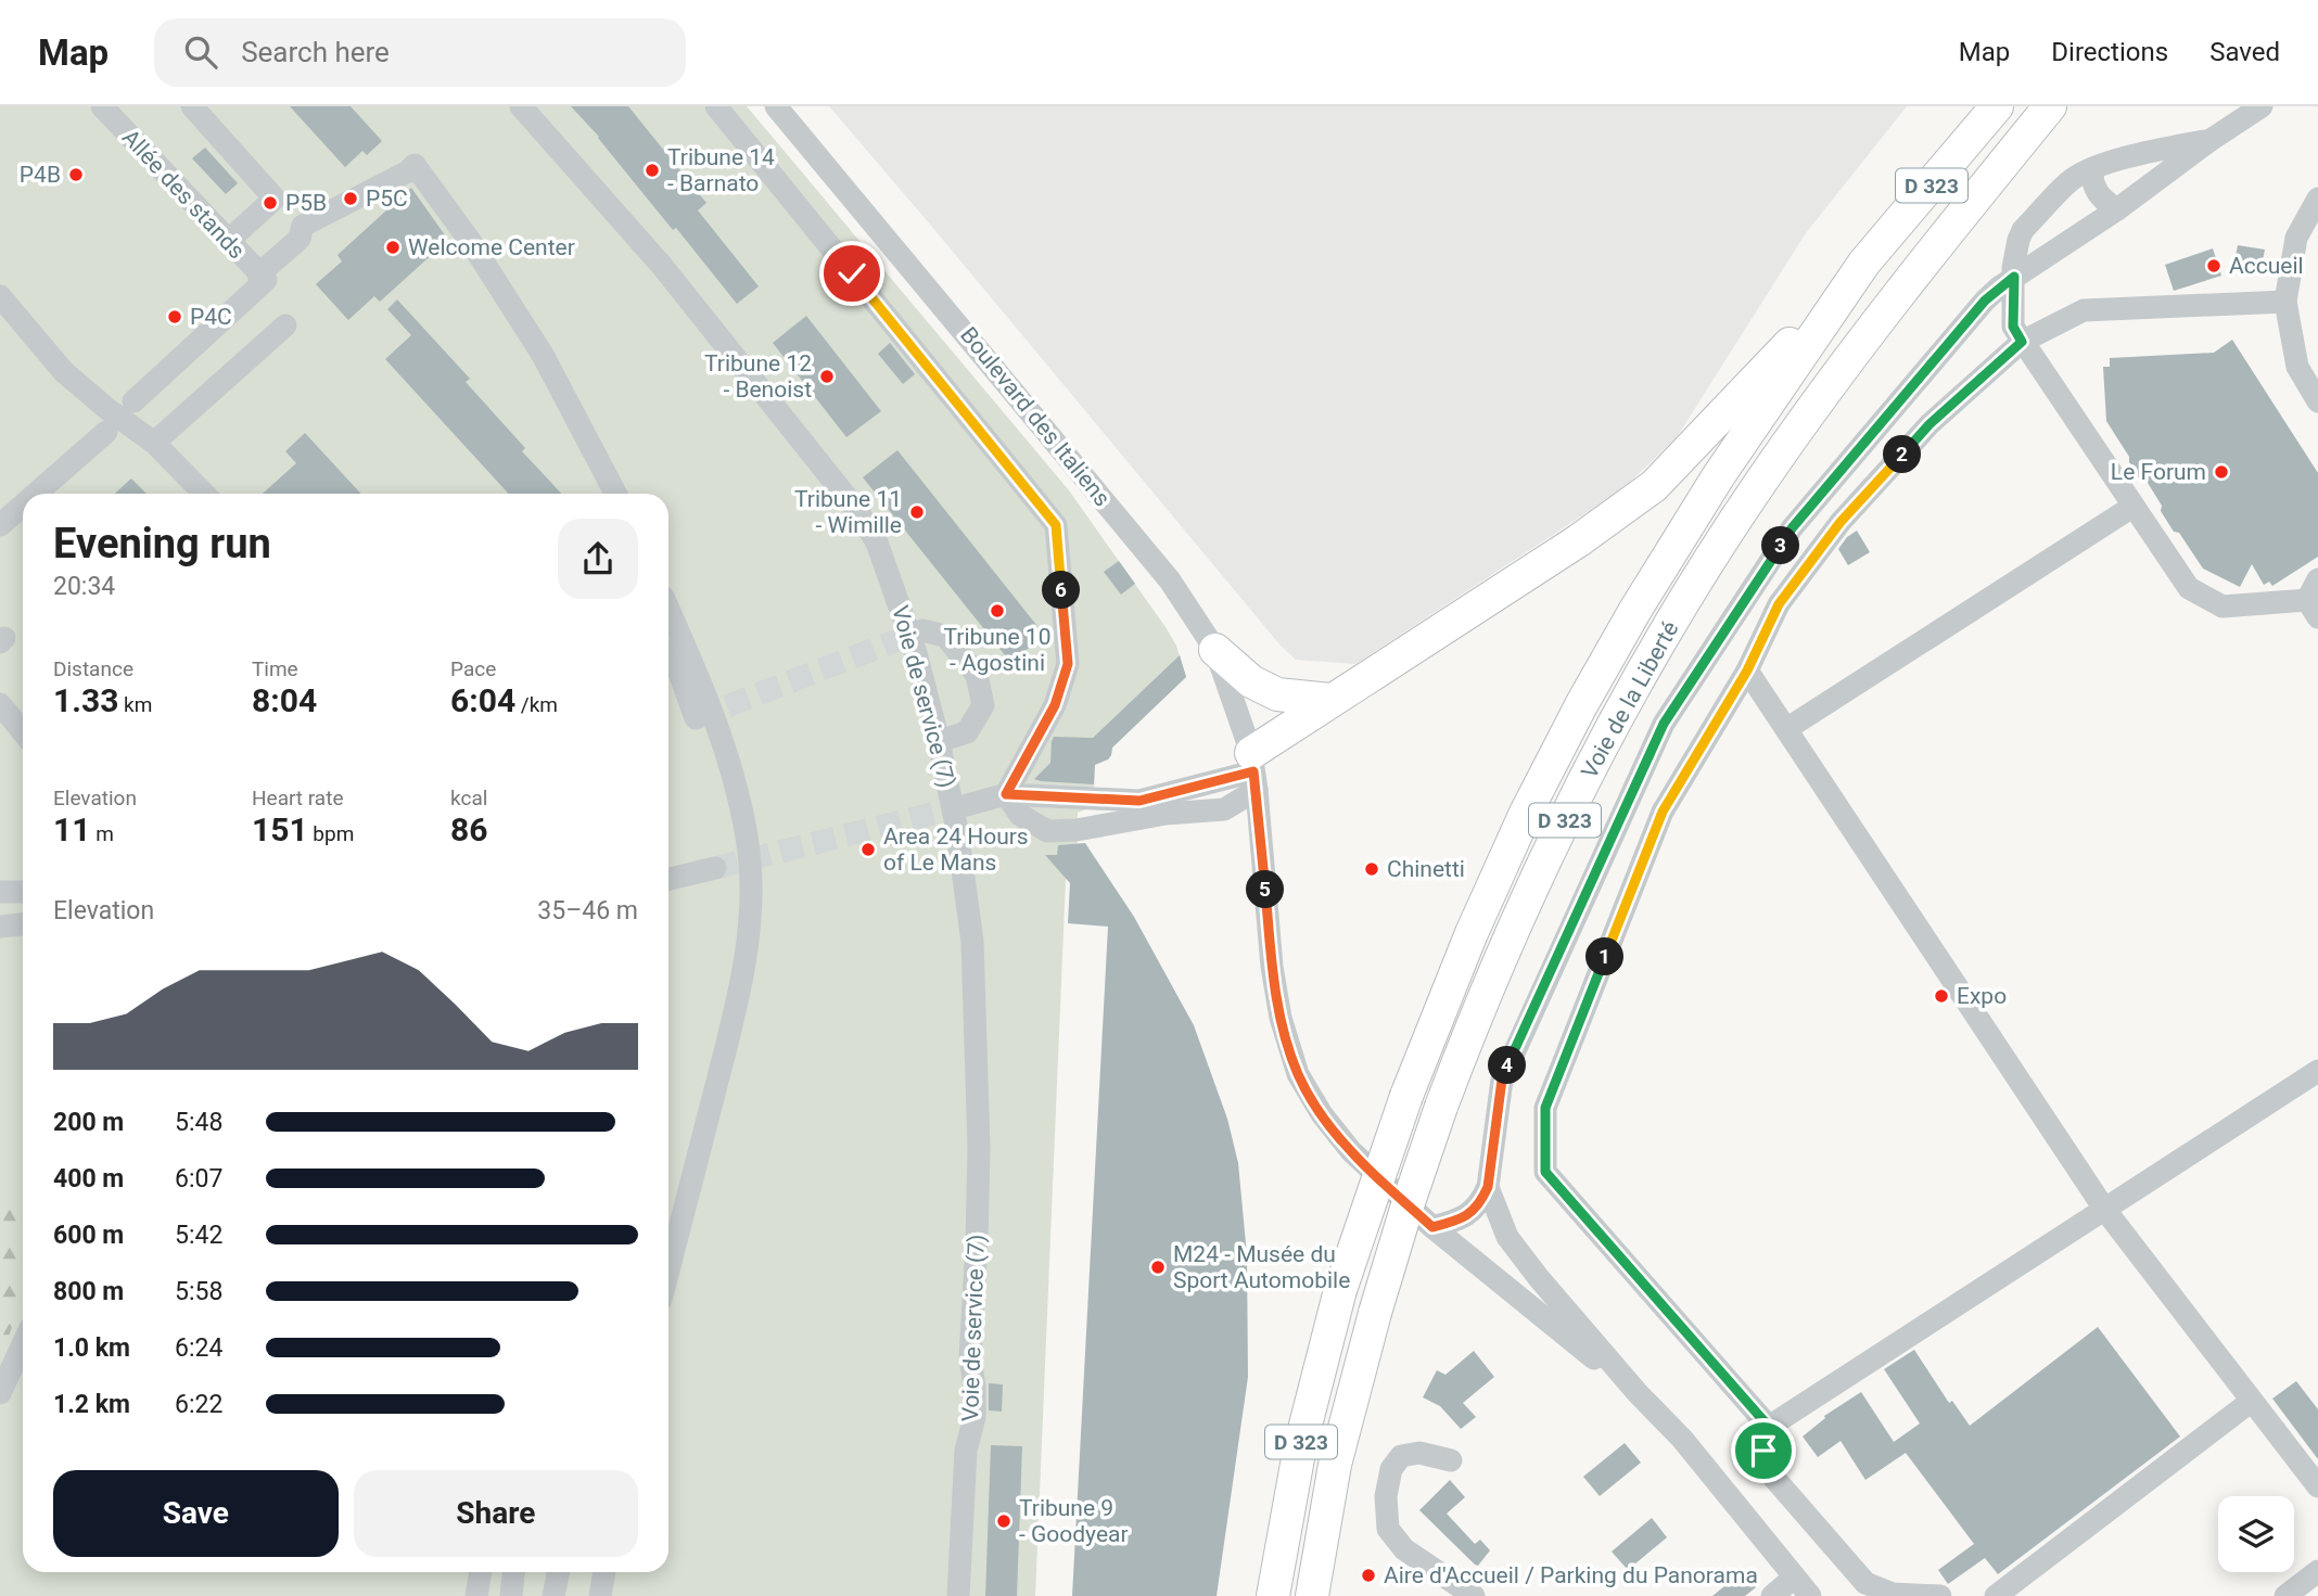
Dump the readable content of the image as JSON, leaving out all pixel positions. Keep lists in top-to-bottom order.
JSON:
{
  "streets": {
    "highway": ["D 323", "Voie de la Liberté"],
    "street": ["Allée des stands", "Boulevard des Italiens", "Voie de service (7)"]
  },
  "places": [
    "Tribune 14 - Barnato",
    "P4B",
    "P5C",
    "P5B",
    "Welcome Center",
    "Accueil",
    "P4C",
    "Tribune 12 - Benoist",
    "Le Forum",
    "Tribune 11 - Wimille",
    "Tribune 10 - Agostini",
    "Area 24 Hours of Le Mans",
    "Chinetti",
    "Expo",
    "M24 - Musée du Sport Automobile",
    "Tribune 9 - Goodyear",
    "Aire d'Accueil / Parking du Panorama"
  ],
  "page": {
    "header": "Map",
    "search": "Search here",
    "nav": ["Map", "Directions", "Saved"],
    "pins": [
      "2",
      "3",
      "6",
      "5",
      "1",
      "4"
    ],
    "heading": ["Evening run", "20:34"],
    "stats": [
      ["Distance", "1.33 km"],
      ["Time", "8:04"],
      ["Pace", "6:04 /km"],
      ["Elevation", "11 m"],
      ["Heart rate", "151 bpm"],
      ["kcal", "86"]
    ],
    "chart": ["Elevation", "35–46 m"],
    "list": [
      {
        "name": "200 m",
        "note": "5:48"
      },
      {
        "name": "400 m",
        "note": "6:07"
      },
      {
        "name": "600 m",
        "note": "5:42"
      },
      {
        "name": "800 m",
        "note": "5:58"
      },
      {
        "name": "1.0 km",
        "note": "6:24"
      },
      {
        "name": "1.2 km",
        "note": "6:22"
      }
    ],
    "buttons": ["Save", "Share"]
  }
}
